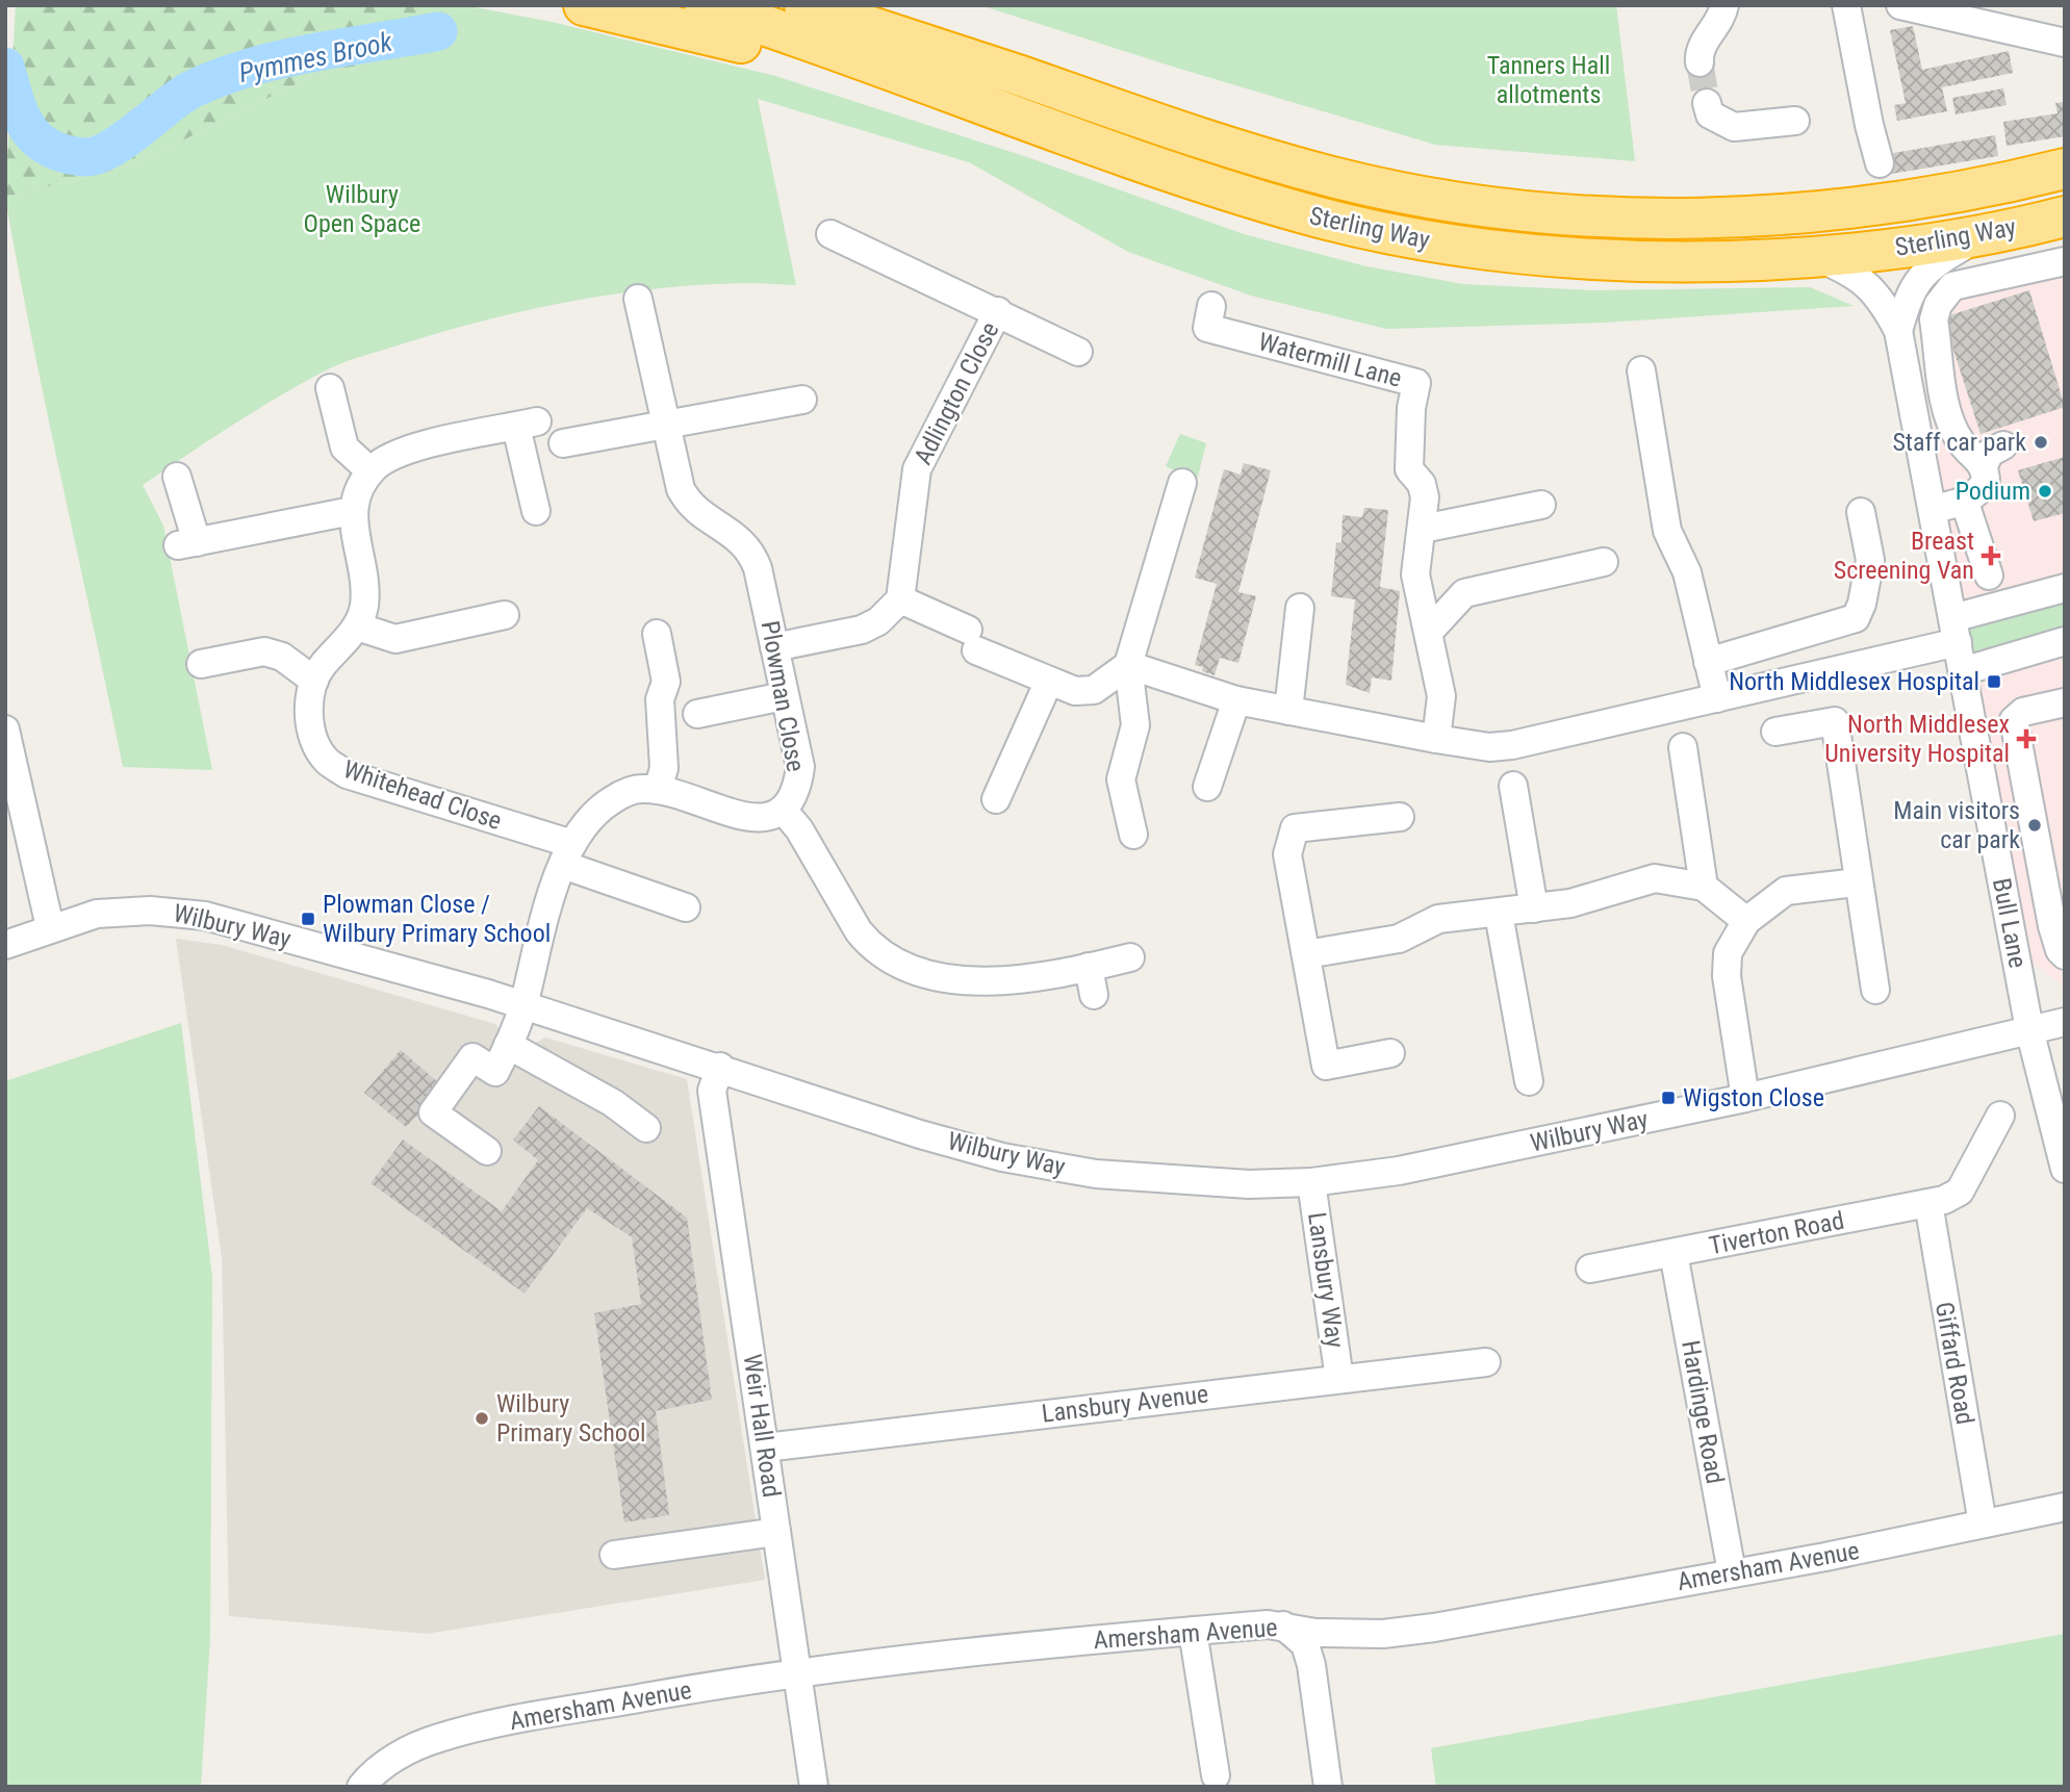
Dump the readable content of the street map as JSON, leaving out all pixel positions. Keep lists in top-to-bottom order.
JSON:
{
  "streets": {
    "highway": ["Sterling Way"],
    "street": [
      "Watermill Lane",
      "Adlington Close",
      "Plowman Close",
      "Whitehead Close",
      "Bull Lane",
      "Wilbury Way",
      "Tiverton Road",
      "Lansbury Way",
      "Giffard Road",
      "Lansbury Avenue",
      "Hardinge Road",
      "Weir Hall Road",
      "Amersham Avenue"
    ]
  },
  "crossings": [
    ["Plowman Close", "Whitehead Close"],
    ["Plowman Close", "Wilbury Way"],
    ["Bull Lane", "Wilbury Way"],
    ["Wilbury Way", "Lansbury Way"],
    ["Wilbury Way", "Weir Hall Road"],
    ["Tiverton Road", "Giffard Road"],
    ["Tiverton Road", "Hardinge Road"],
    ["Lansbury Way", "Lansbury Avenue"],
    ["Giffard Road", "Amersham Avenue"],
    ["Lansbury Avenue", "Weir Hall Road"],
    ["Hardinge Road", "Amersham Avenue"],
    ["Weir Hall Road", "Amersham Avenue"]
  ],
  "water": ["Pymmes Brook"],
  "parks": ["Tanners Hall allotments", "Wilbury Open Space"],
  "places": {
    "other": [
      "Staff car park",
      "Podium",
      "Main visitors car park",
      "Wilbury Primary School"
    ],
    "health": ["Breast Screening Van", "North Middlesex University Hospital"],
    "transit": ["North Middlesex Hospital", "Plowman Close / Wilbury Primary School", "Wigston Close"]
  }
}
